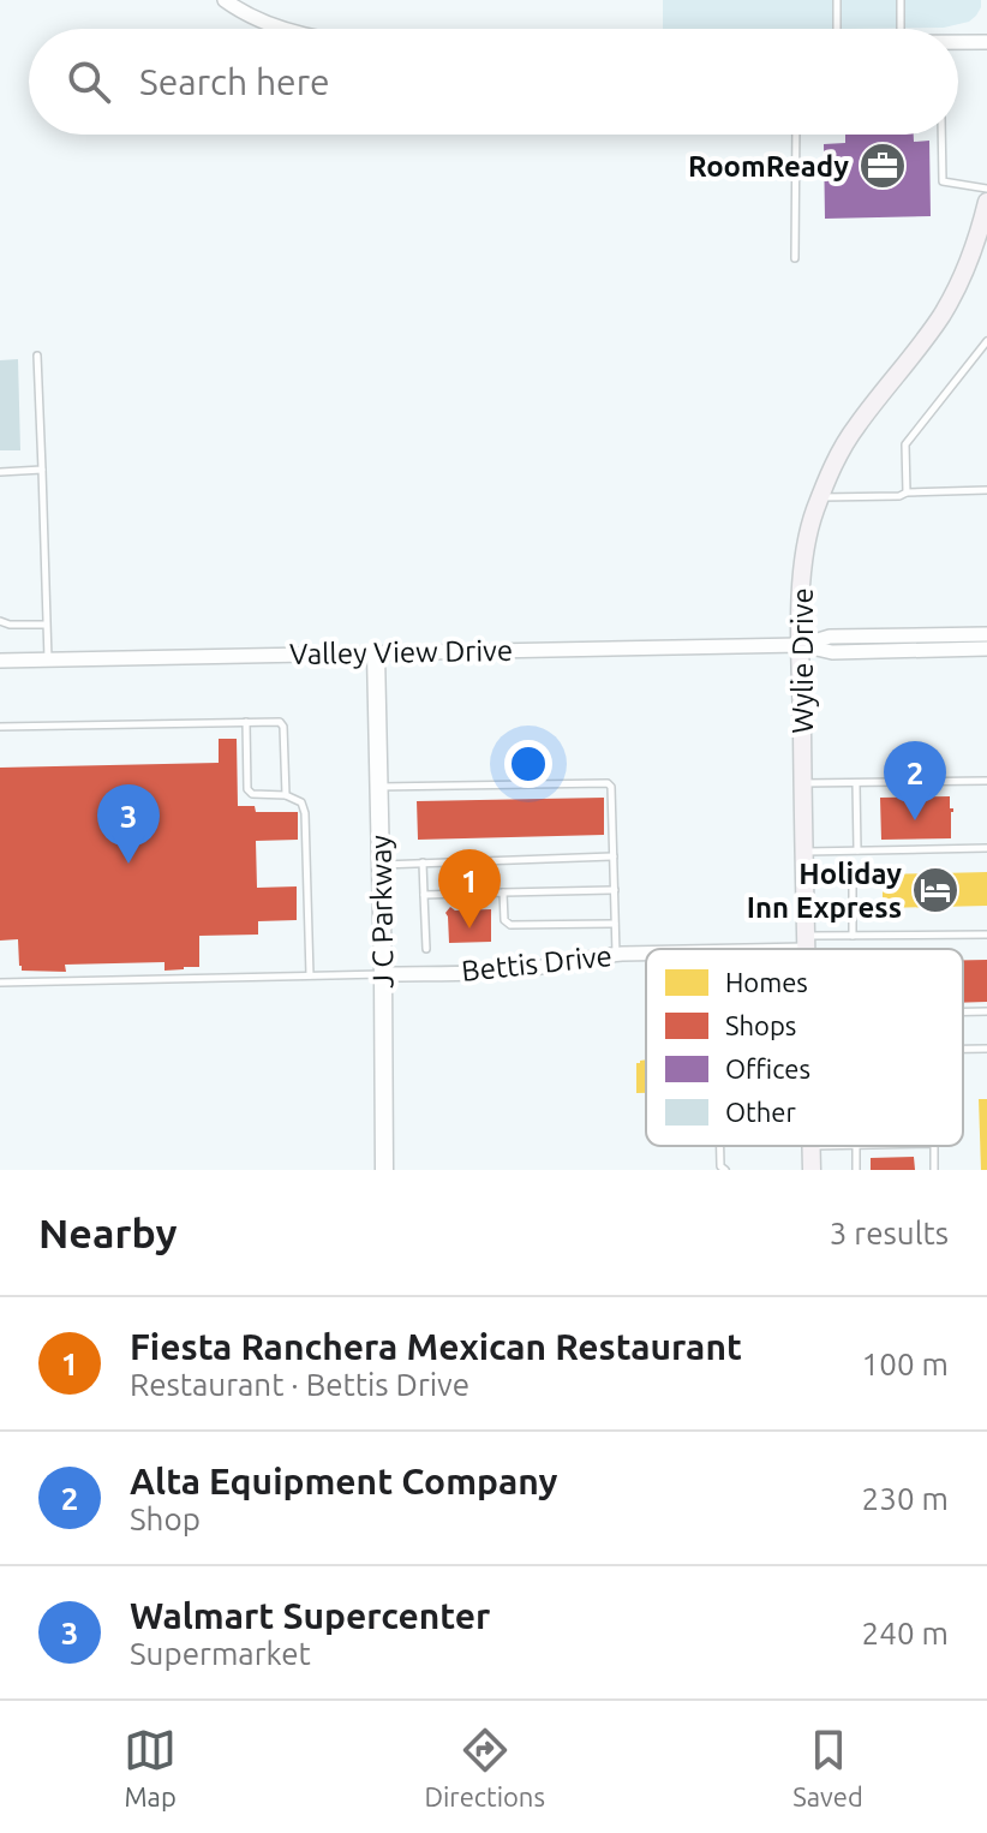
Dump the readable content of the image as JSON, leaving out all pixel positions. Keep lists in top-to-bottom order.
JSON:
{
  "streets": {
    "main road": ["Wylie Drive"],
    "street": ["Valley View Drive", "J C Parkway", "Bettis Drive"]
  },
  "crossings": [
    ["Valley View Drive", "Wylie Drive"],
    ["Valley View Drive", "J C Parkway"],
    ["Wylie Drive", "Bettis Drive"],
    ["J C Parkway", "Bettis Drive"]
  ],
  "places": {
    "office": ["RoomReady"],
    "hotel": ["Holiday Inn Express"]
  },
  "legend": [
    "Homes",
    "Shops",
    "Offices",
    "Other"
  ],
  "page": {
    "search": "Search here",
    "pins": ["2", "3", "1"],
    "heading": ["Nearby", "3 results"],
    "list": [
      {
        "mark": "1",
        "name": "Fiesta Ranchera Mexican Restaurant",
        "note": "Restaurant · Bettis Drive",
        "value": "100 m"
      },
      {
        "mark": "2",
        "name": "Alta Equipment Company",
        "note": "Shop",
        "value": "230 m"
      },
      {
        "mark": "3",
        "name": "Walmart Supercenter",
        "note": "Supermarket",
        "value": "240 m"
      }
    ],
    "nav": ["Map", "Directions", "Saved"]
  }
}
